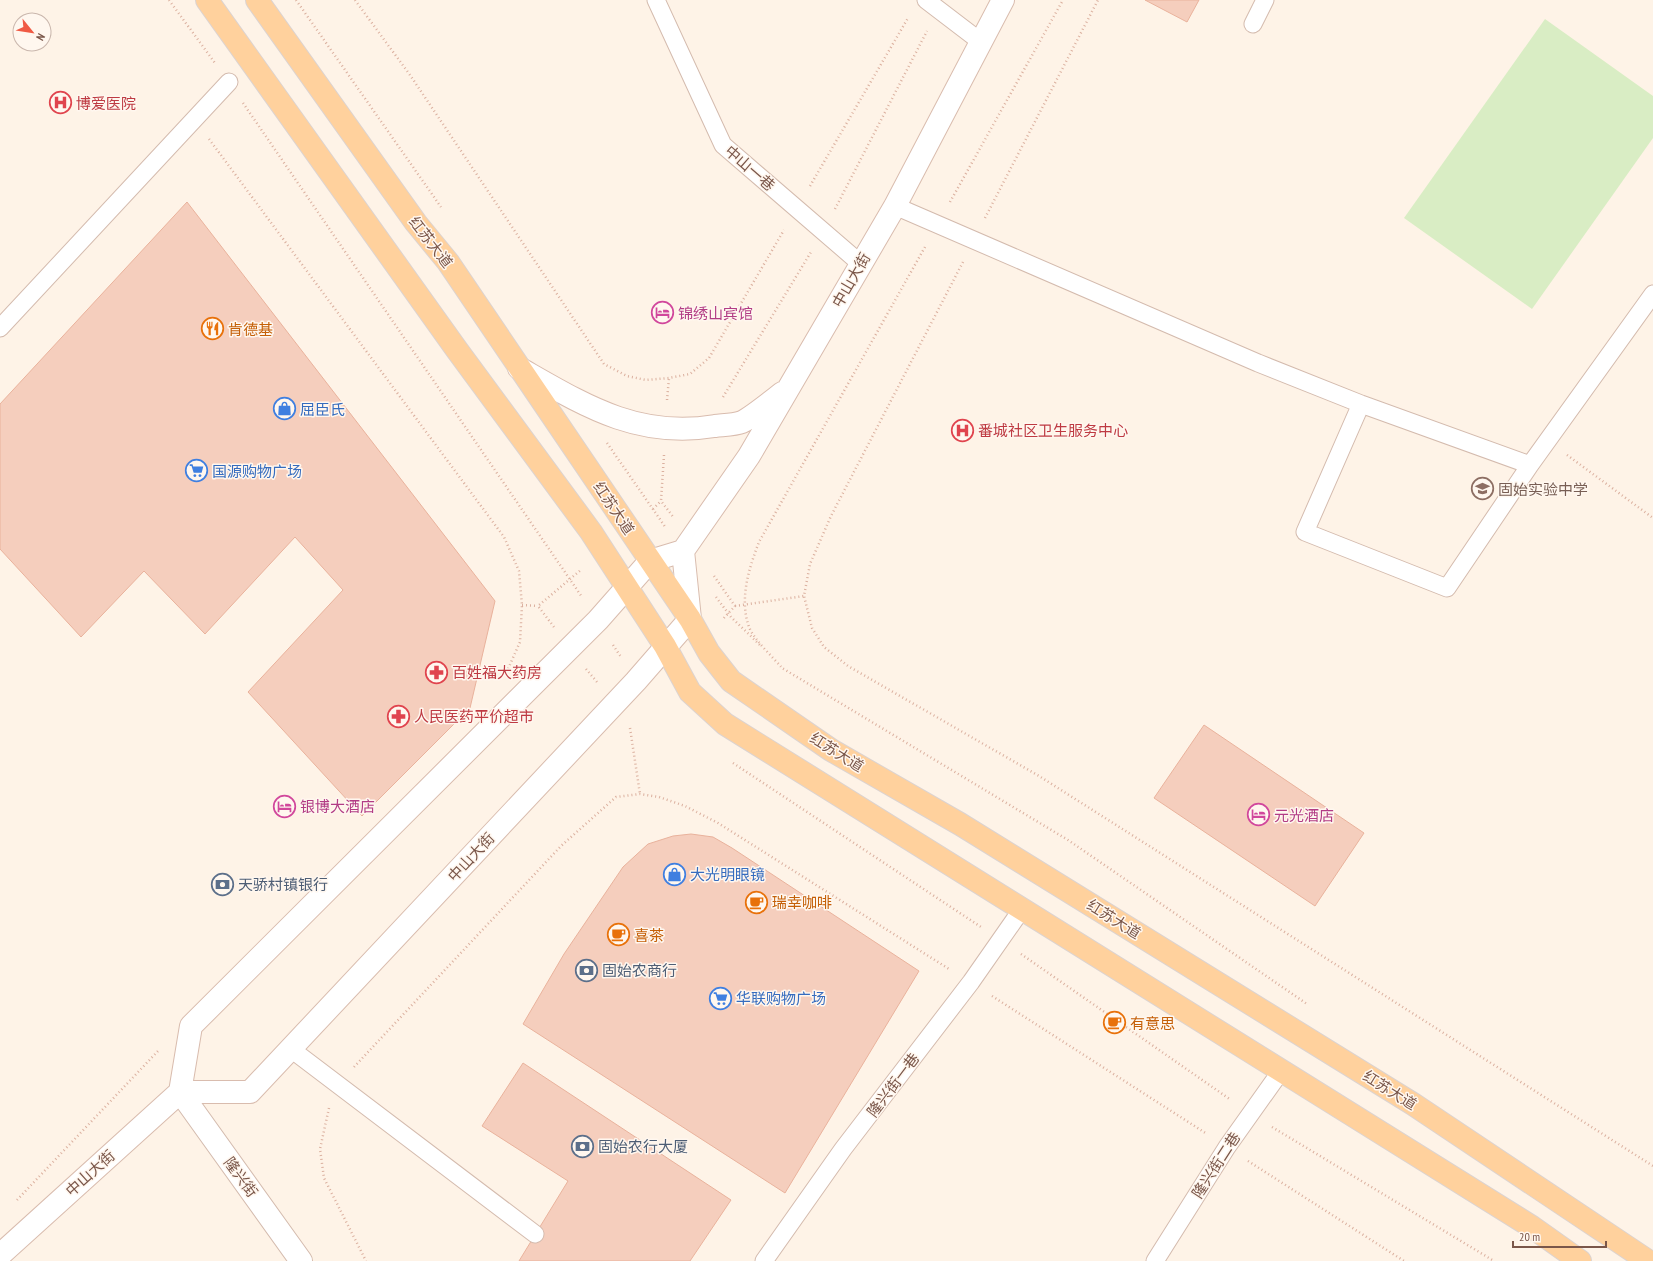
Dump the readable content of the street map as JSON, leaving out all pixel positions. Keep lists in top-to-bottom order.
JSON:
{
  "streets": {
    "main road": ["红苏大道", "中山大街", "隆兴街"],
    "lane": ["中山一巷", "隆兴街一巷", "隆兴街二巷"]
  },
  "crossings": [
    ["中山一巷", "中山大街"],
    ["红苏大道", "中山大街"],
    ["中山大街", "隆兴街"]
  ],
  "places": {
    "hospital": ["博爱医院", "番城社区卫生服务中心"],
    "hotel": ["锦绣山宾馆", "银博大酒店", "元光酒店"],
    "restaurant": ["肯德基"],
    "shop": ["屈臣氏", "大光明眼镜"],
    "supermarket": ["国源购物广场", "华联购物广场"],
    "school or university": ["固始实验中学"],
    "pharmacy": ["百姓福大药房", "人民医药平价超市"],
    "bank": ["天骄村镇银行", "固始农商行", "固始农行大厦"],
    "cafe": ["瑞幸咖啡", "喜茶", "有意思"]
  },
  "scale_bar": "20 m",
  "north": "bottom right"
}
